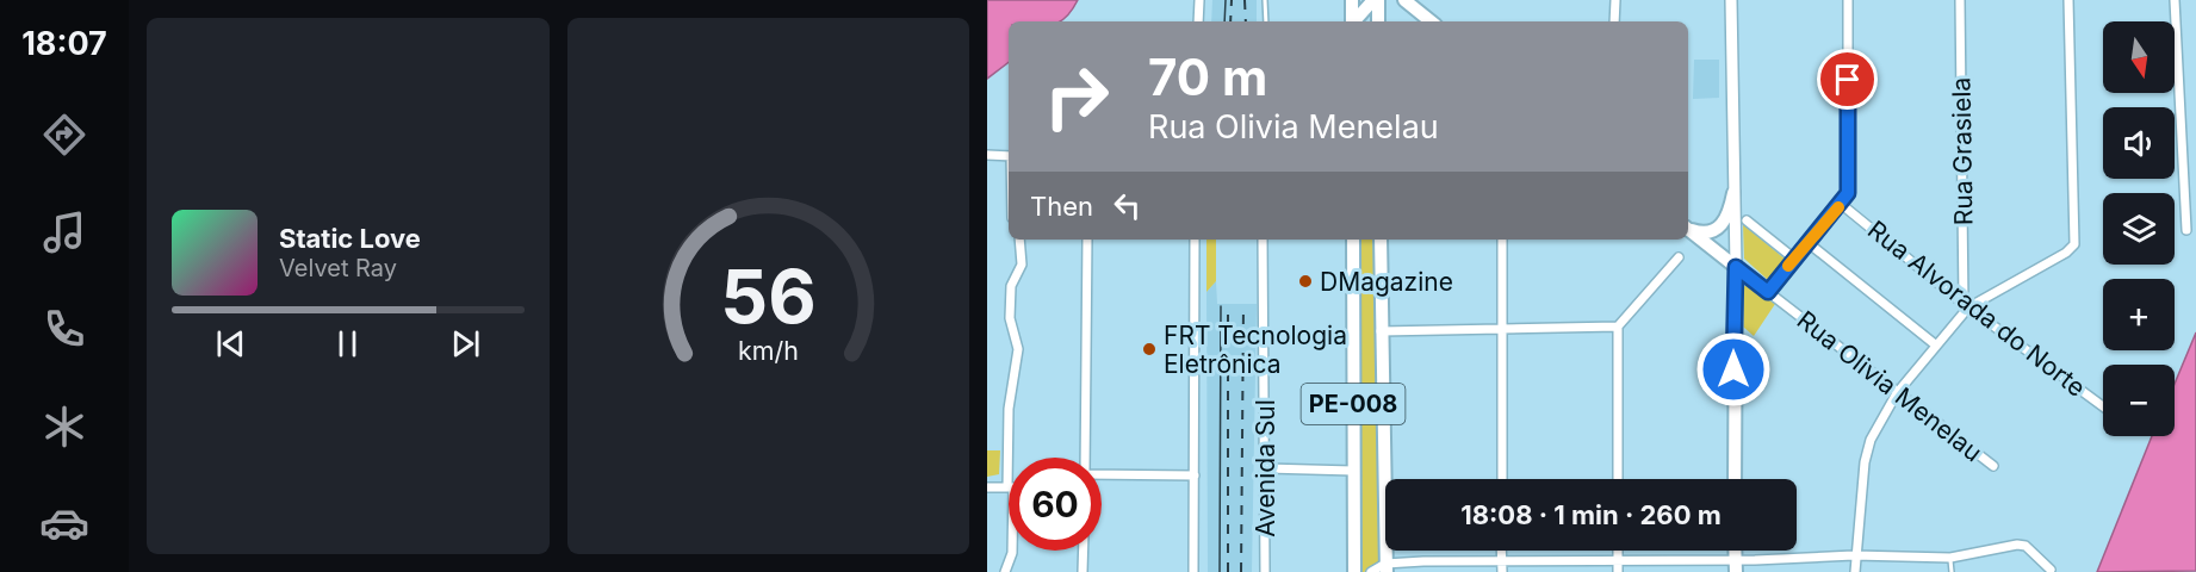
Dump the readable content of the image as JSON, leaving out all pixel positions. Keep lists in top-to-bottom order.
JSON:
{
  "streets": {
    "main road": ["Rua Olivia Menelau", "PE-008"],
    "street": ["Rua Grasiela", "Rua Alvorada do Norte", "Avenida Sul"]
  },
  "crossings": [
    ["Rua Grasiela", "Rua Alvorada do Norte"]
  ],
  "places": ["DMagazine", "FRT Tecnologia Eletrônica"],
  "north": "bottom",
  "page": {
    "tabs": "18:07",
    "map_buttons": ["+", "−"],
    "turn": ["70 m", "Rua Olivia Menelau"],
    "then": "Then",
    "song": ["Static Love", "Velvet Ray"],
    "limit": "60",
    "trip": "18:08 · 1 min · 260 m",
    "gauge": ["56", "km/h"]
  }
}
